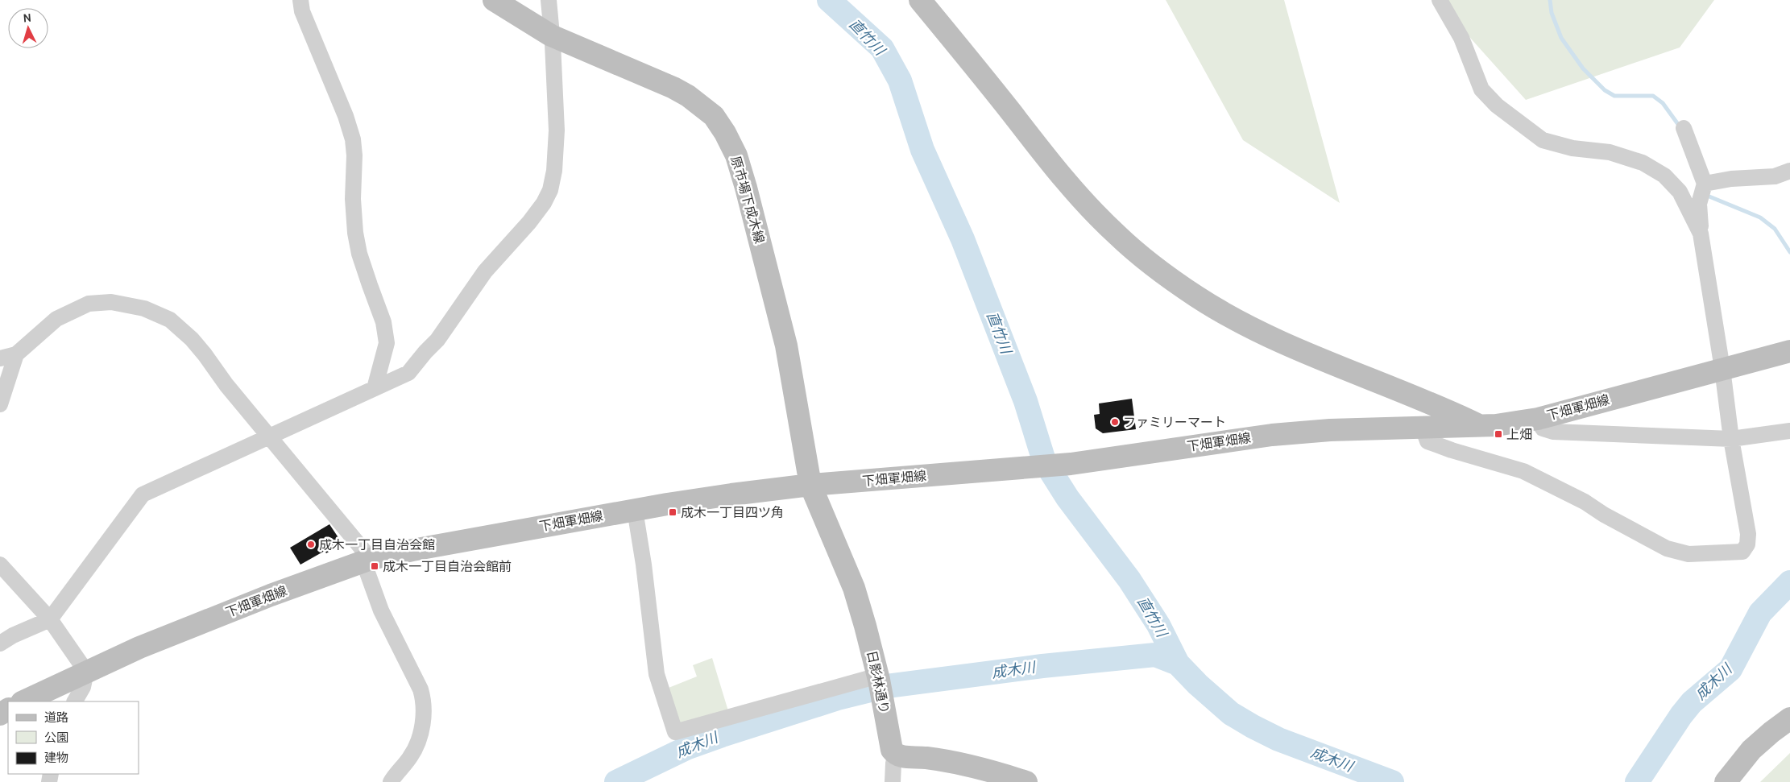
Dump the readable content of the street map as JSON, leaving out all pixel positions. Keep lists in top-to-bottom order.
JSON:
{
  "streets": {
    "main road": ["原市場下成木線", "下畑軍畑線", "日影林通り"]
  },
  "crossings": [
    ["原市場下成木線", "下畑軍畑線"],
    ["原市場下成木線", "日影林通り"],
    ["下畑軍畑線", "日影林通り"]
  ],
  "water": ["直竹川", "成木川"],
  "places": {
    "other": ["ファミリーマート", "成木一丁目自治会館"],
    "transit": ["上畑", "成木一丁目四ツ角", "成木一丁目自治会館前"]
  },
  "legend": ["道路", "公園", "建物"],
  "north": "top"
}
